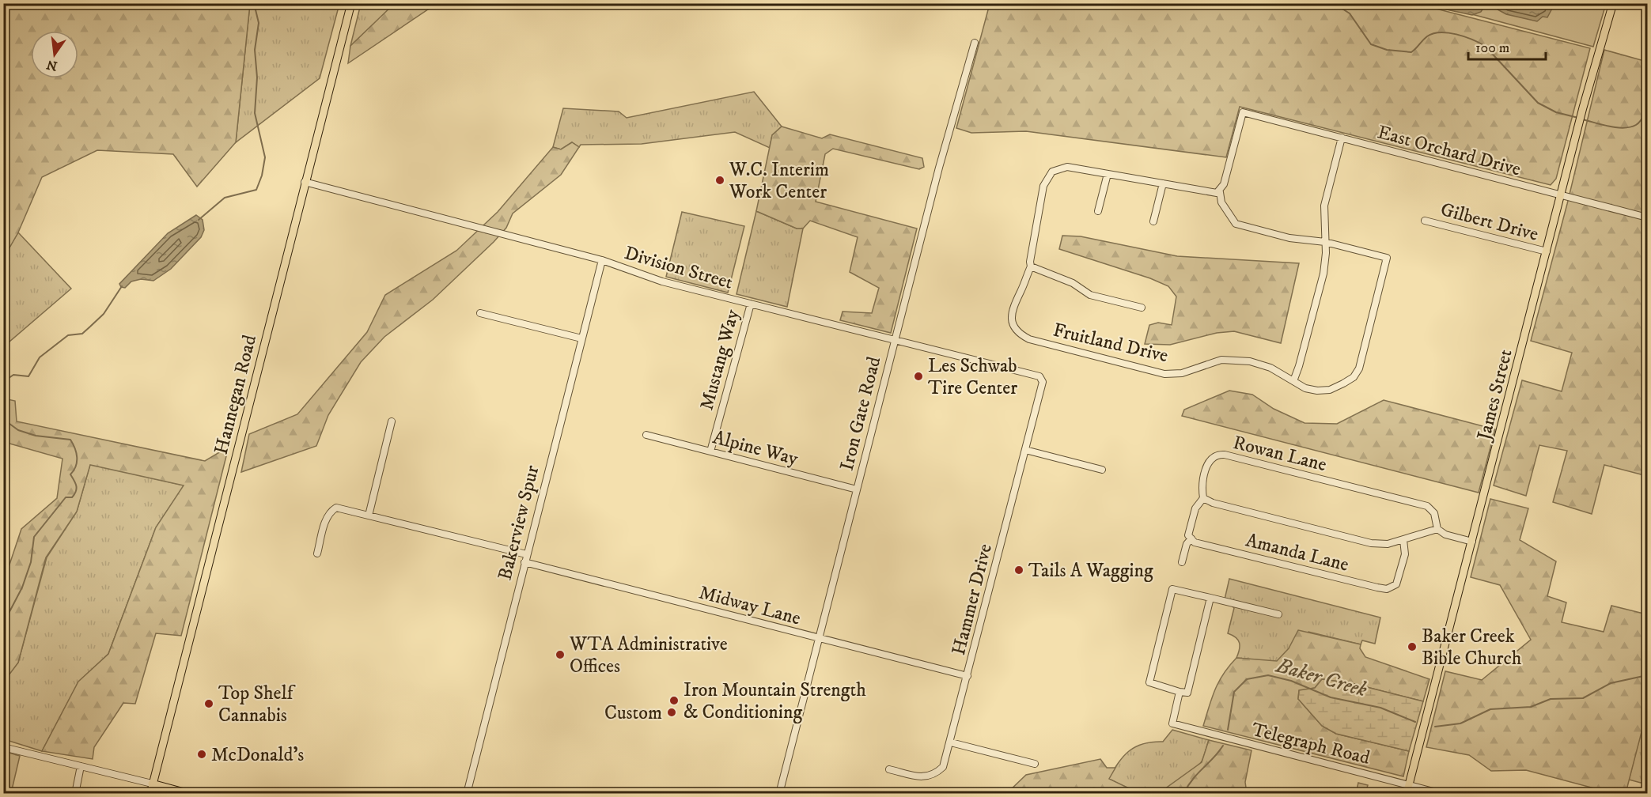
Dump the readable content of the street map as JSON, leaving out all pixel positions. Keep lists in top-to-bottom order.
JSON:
{
  "streets": {
    "main road": ["Hannegan Road", "James Street"],
    "street": [
      "East Orchard Drive",
      "Gilbert Drive",
      "Division Street",
      "Fruitland Drive",
      "Mustang Way",
      "Iron Gate Road",
      "Alpine Way",
      "Rowan Lane",
      "Bakerview Spur",
      "Amanda Lane",
      "Hammer Drive",
      "Midway Lane",
      "Telegraph Road"
    ]
  },
  "crossings": [
    ["East Orchard Drive", "Fruitland Drive"],
    ["East Orchard Drive", "James Street"],
    ["Gilbert Drive", "James Street"],
    ["Division Street", "Mustang Way"],
    ["Division Street", "Hannegan Road"],
    ["Division Street", "Iron Gate Road"],
    ["Division Street", "Bakerview Spur"],
    ["Division Street", "Hammer Drive"],
    ["Mustang Way", "Alpine Way"],
    ["James Street", "Telegraph Road"],
    ["Iron Gate Road", "Alpine Way"],
    ["Iron Gate Road", "Midway Lane"],
    ["Bakerview Spur", "Midway Lane"],
    ["Hammer Drive", "Midway Lane"]
  ],
  "water": ["Baker Creek"],
  "places": [
    "W.C. Interim Work Center",
    "Les Schwab Tire Center",
    "Tails A Wagging",
    "Baker Creek Bible Church",
    "WTA Administrative Offices",
    "Iron Mountain Strength & Conditioning",
    "Top Shelf Cannabis",
    "Custom",
    "McDonald's"
  ],
  "scale_bar": "100 m",
  "north": "bottom"
}
